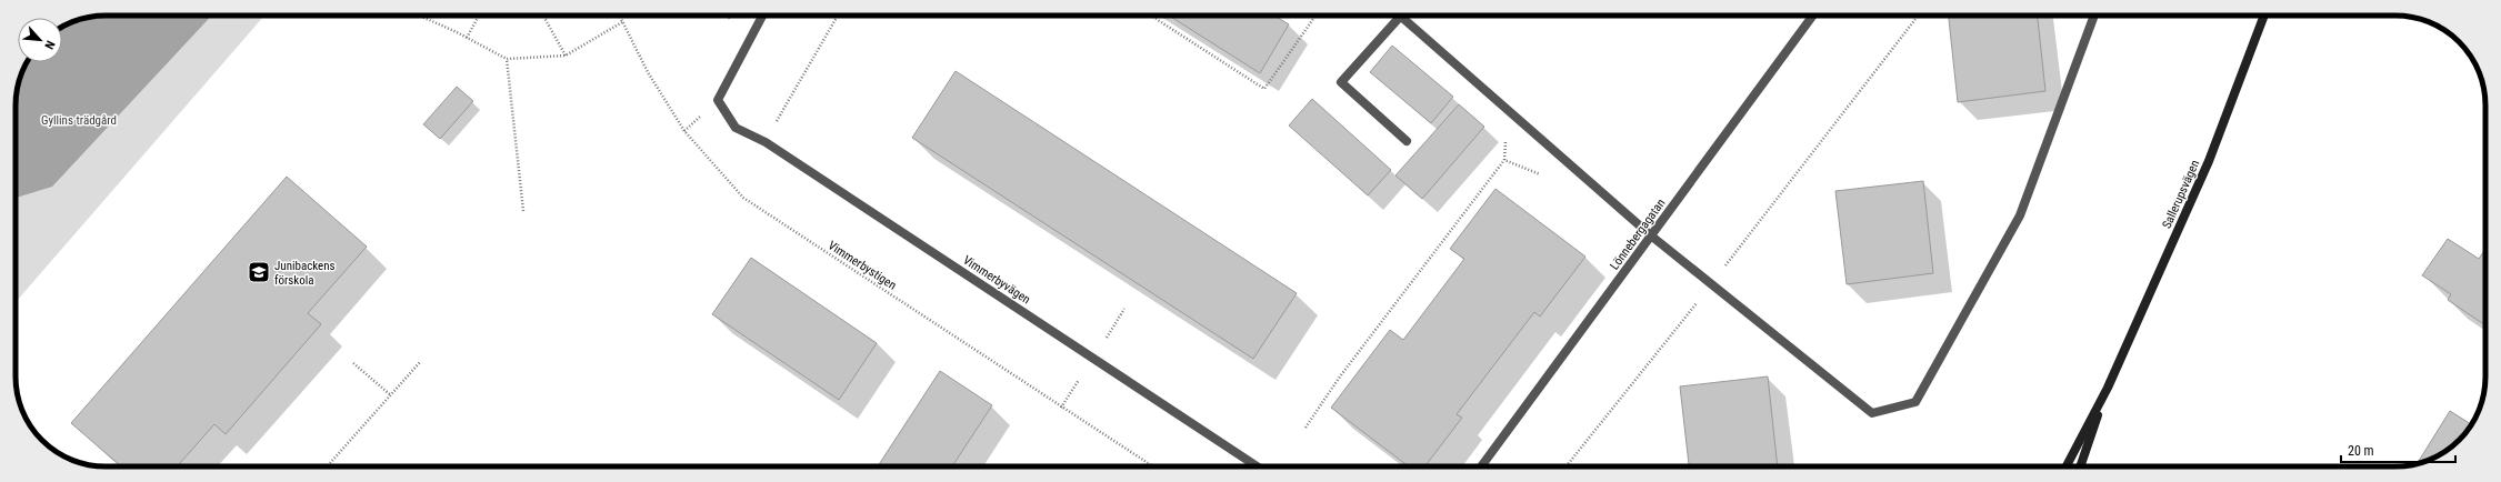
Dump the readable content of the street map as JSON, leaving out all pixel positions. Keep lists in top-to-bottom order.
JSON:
{
  "streets": {
    "main road": ["Sallerupsvägen"],
    "street": ["Lönnebergagatan", "Vimmerbyvägen"],
    "path": ["Vimmerbystigen"]
  },
  "parks": ["Gyllins trädgård"],
  "places": {
    "school or university": ["Junibackens förskola"]
  },
  "scale_bar": "20 m",
  "north": "bottom right"
}
